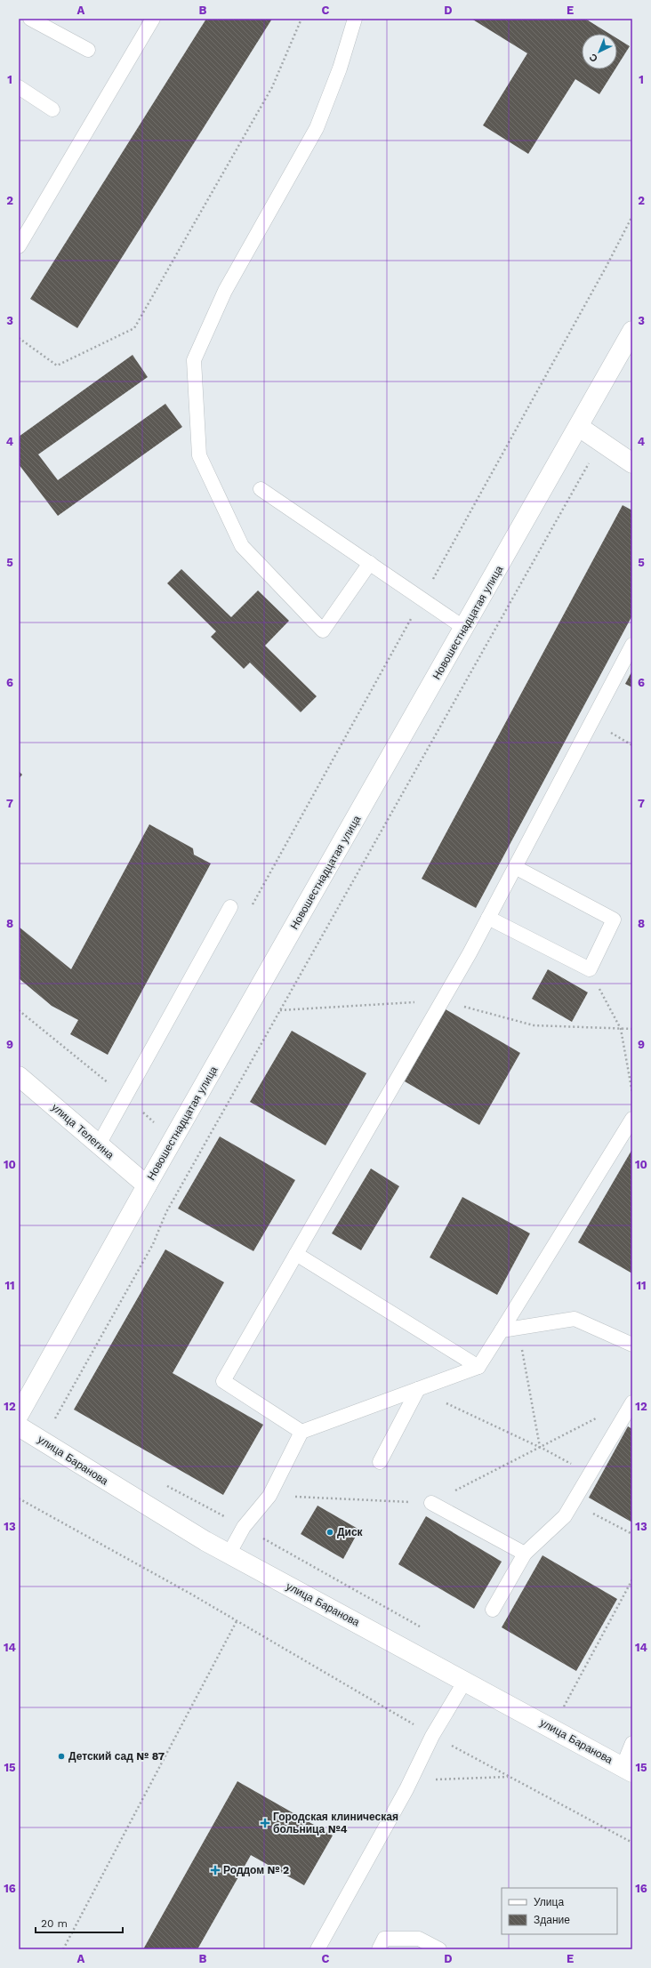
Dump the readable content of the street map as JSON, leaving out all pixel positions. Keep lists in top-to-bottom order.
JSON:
{
  "streets": {
    "street": ["Новошестнадцатая улица", "улица Телегина", "улица Баранова"]
  },
  "crossings": [
    ["Новошестнадцатая улица", "улица Телегина"]
  ],
  "places": {
    "other": ["Диск", "Детский сад № 87"],
    "health": ["Городская клиническая больница №4", "Роддом № 2"]
  },
  "legend": ["Улица", "Здание"],
  "scale_bar": "20 m",
  "north": "bottom left",
  "grid": {
    "columns": [
      "A",
      "B",
      "C",
      "D",
      "E"
    ],
    "rows": [
      "1",
      "2",
      "3",
      "4",
      "5",
      "6",
      "7",
      "8",
      "9",
      "10",
      "11",
      "12",
      "13",
      "14",
      "15",
      "16"
    ]
  }
}
